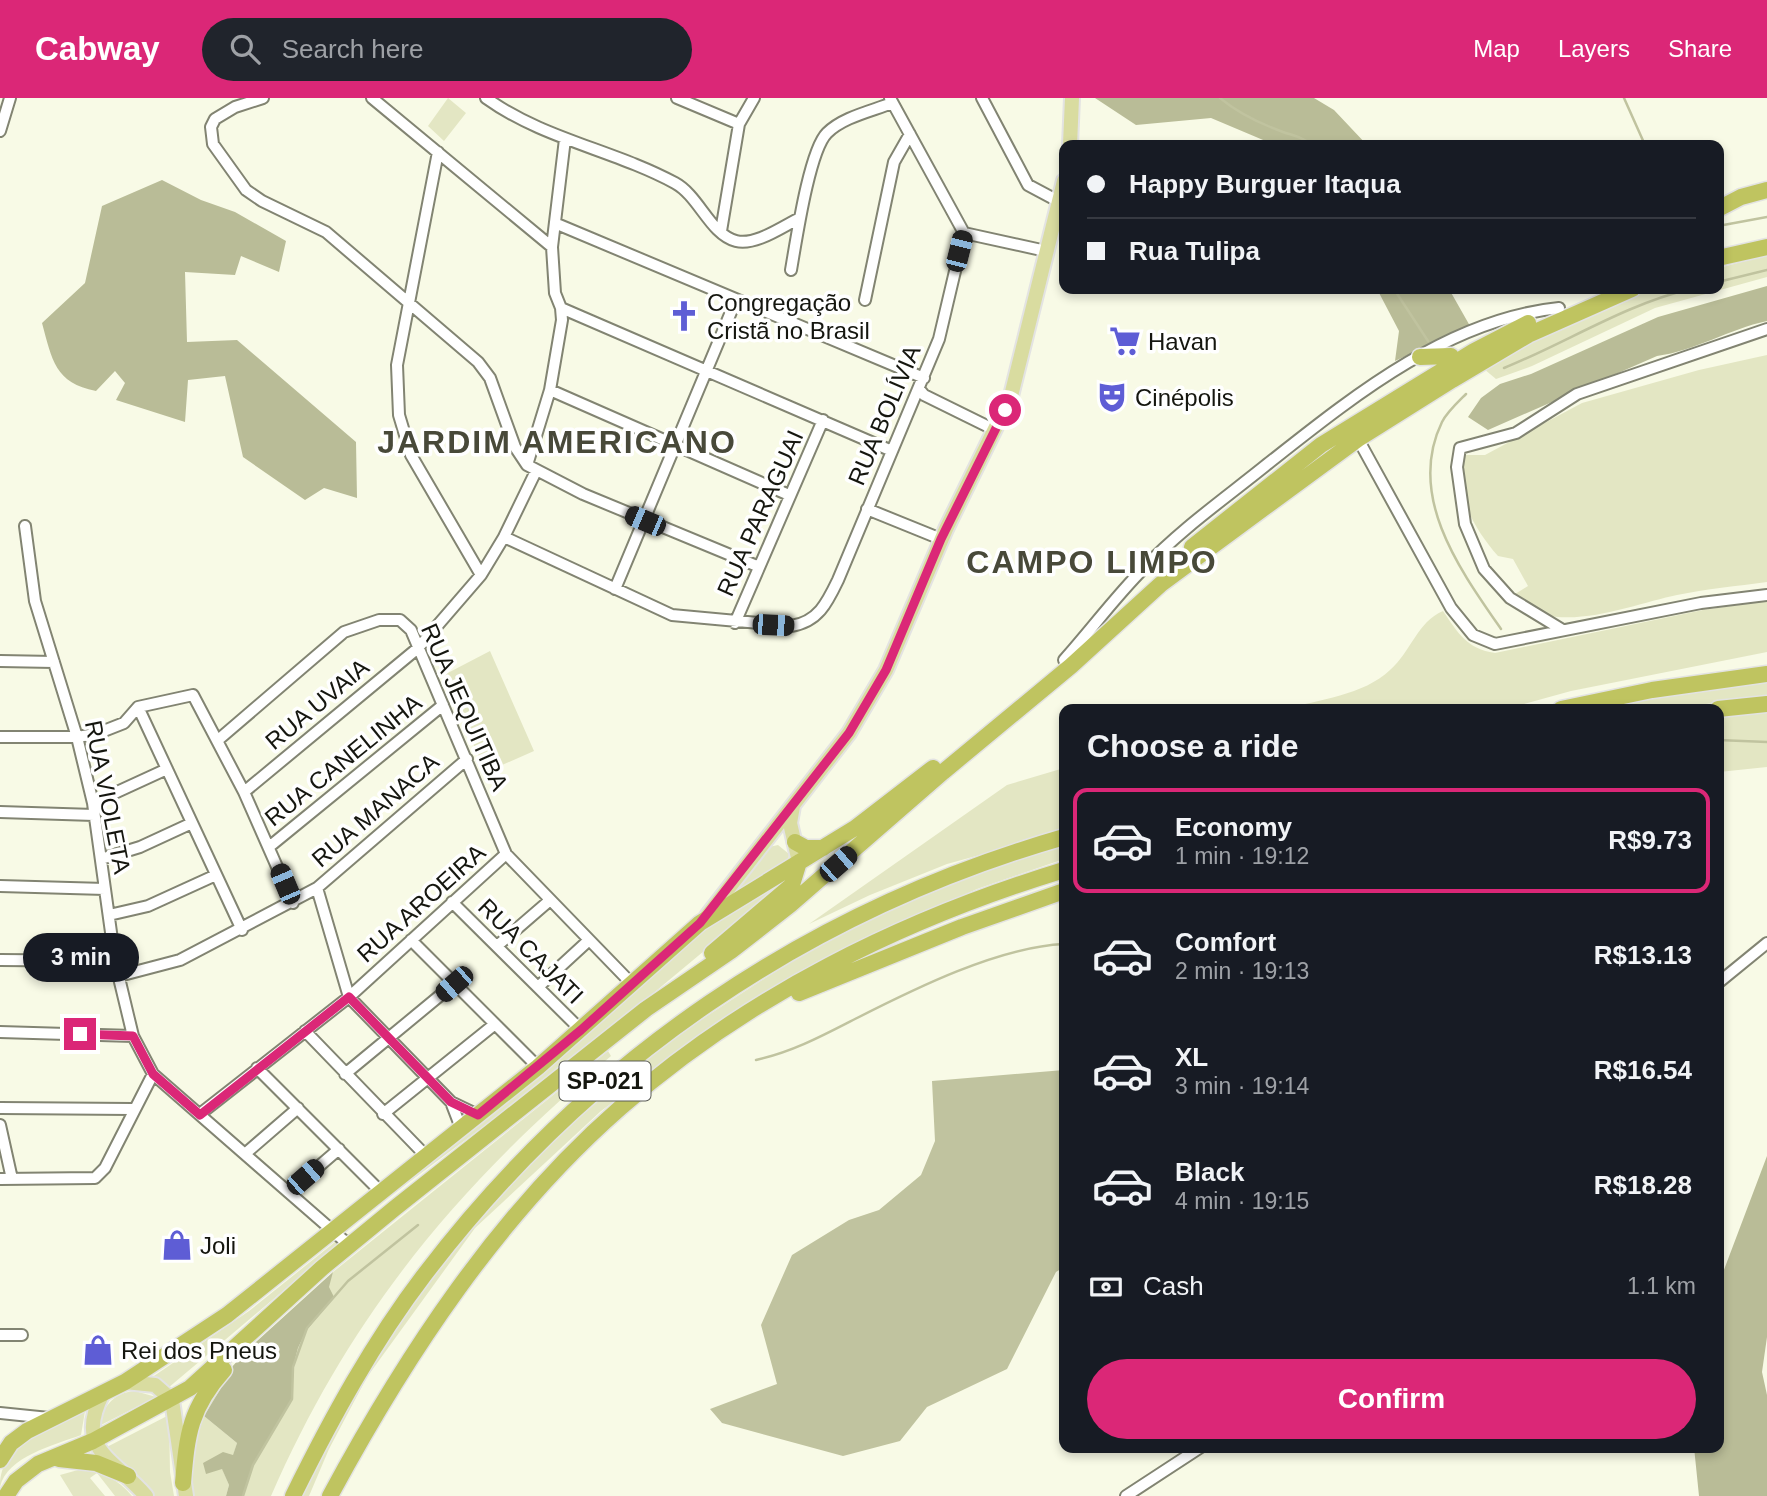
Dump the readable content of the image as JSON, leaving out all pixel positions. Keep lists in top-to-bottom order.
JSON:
{
  "streets": {
    "highway": ["SP-021"],
    "street": [
      "RUA BOLÍVIA",
      "RUA PARAGUAI",
      "RUA UVAIA",
      "RUA JEQUITIBA",
      "RUA CANELINHA",
      "RUA VIOLETA",
      "RUA MANACA",
      "RUA AROEIRA",
      "RUA CAJATI"
    ]
  },
  "crossings": [
    ["RUA BOLÍVIA", "RUA PARAGUAI"],
    ["RUA UVAIA", "RUA JEQUITIBA"],
    ["RUA JEQUITIBA", "RUA CANELINHA"],
    ["RUA JEQUITIBA", "RUA MANACA"],
    ["RUA JEQUITIBA", "RUA AROEIRA"],
    ["RUA VIOLETA", "RUA MANACA"],
    ["RUA VIOLETA", "RUA AROEIRA"],
    ["RUA AROEIRA", "RUA CAJATI"]
  ],
  "districts": ["JARDIM AMERICANO", "CAMPO LIMPO"],
  "places": {
    "church": ["Congregação Cristã no Brasil"],
    "supermarket": ["Havan"],
    "theatre": ["Cinépolis"],
    "shop": ["Joli", "Rei dos Pneus"]
  },
  "page": {
    "header": "Cabway",
    "search": "Search here",
    "nav": ["Map", "Layers", "Share"],
    "banner": ["Happy Burguer Itaqua", "Rua Tulipa"],
    "heading": "Choose a ride",
    "list": [
      {
        "name": "Economy",
        "note": "1 min · 19:12",
        "value": "R$9.73"
      },
      {
        "name": "Comfort",
        "note": "2 min · 19:13",
        "value": "R$13.13"
      },
      {
        "name": "XL",
        "note": "3 min · 19:14",
        "value": "R$16.54"
      },
      {
        "name": "Black",
        "note": "4 min · 19:15",
        "value": "R$18.28"
      }
    ],
    "bubble": "3 min",
    "pay": ["Cash", "1.1 km"],
    "buttons": "Confirm"
  }
}
